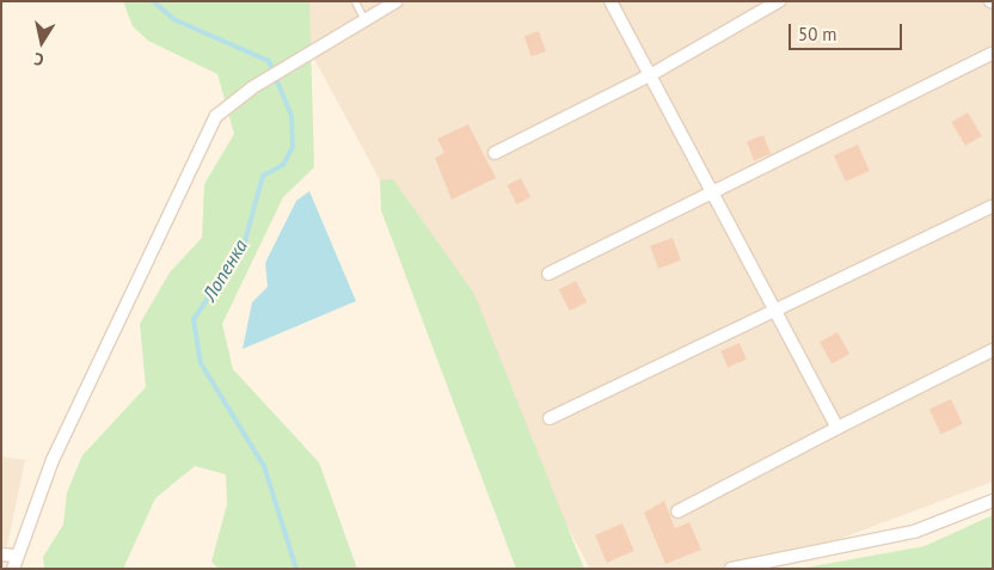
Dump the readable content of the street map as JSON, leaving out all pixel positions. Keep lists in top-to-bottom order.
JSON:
{
  "water": ["Лопенка"],
  "scale_bar": "50 m",
  "north": "bottom"
}
